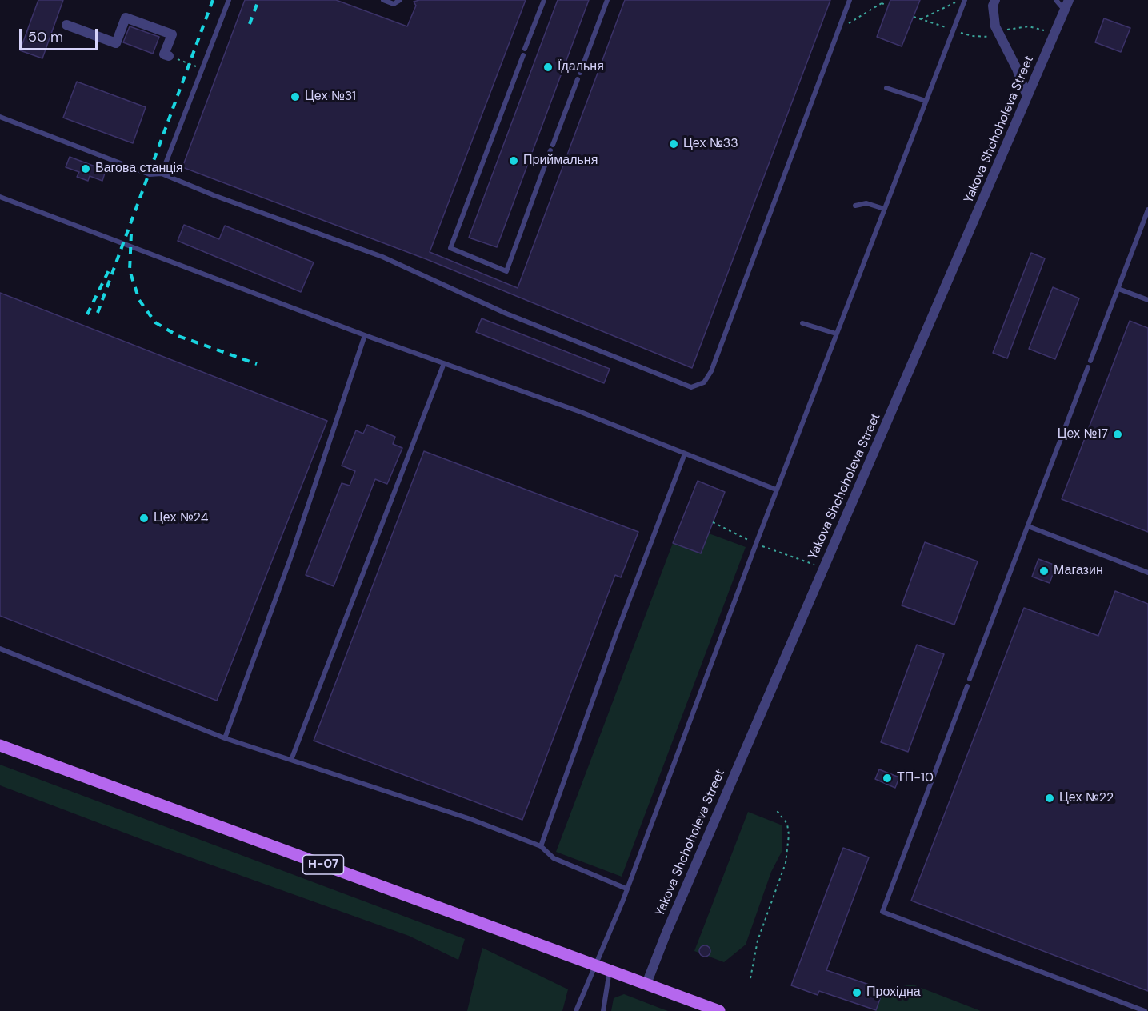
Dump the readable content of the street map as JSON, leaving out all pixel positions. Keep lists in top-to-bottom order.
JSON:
{
  "streets": {
    "main road": ["Н-07"],
    "street": ["Yakova Shchoholeva Street"]
  },
  "crossings": [
    ["Yakova Shchoholeva Street", "Н-07"]
  ],
  "places": [
    "Їдальня",
    "Цех №31",
    "Цех №33",
    "Приймальня",
    "Вагова станція",
    "Цех №17",
    "Цех №24",
    "Магазин",
    "ТП-10",
    "Цех №22",
    "Прохідна"
  ],
  "scale_bar": "50 m"
}
